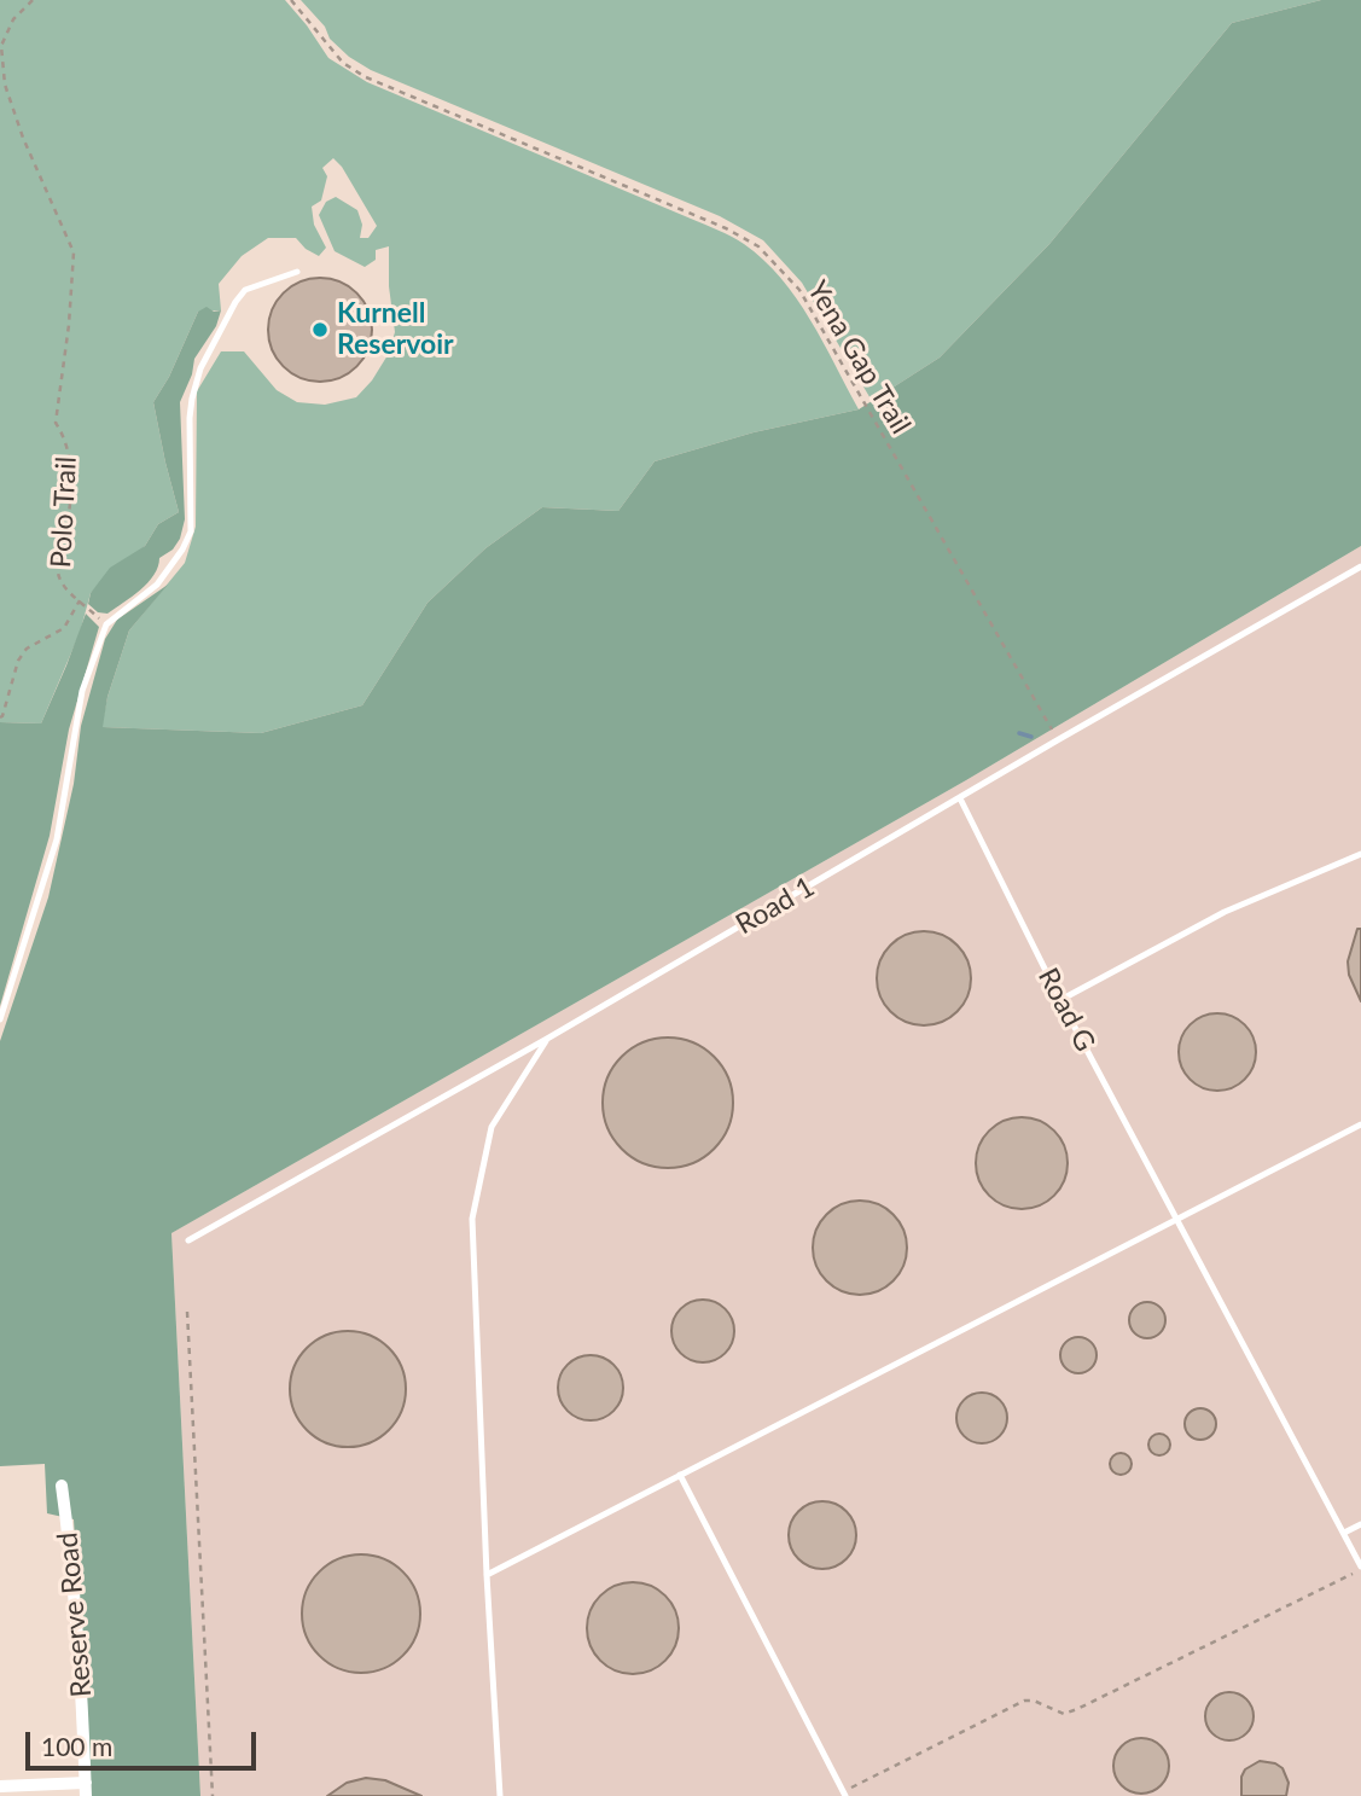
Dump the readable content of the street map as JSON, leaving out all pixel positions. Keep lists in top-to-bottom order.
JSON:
{
  "streets": {
    "street": ["Reserve Road"],
    "lane": ["Road 1", "Road G"],
    "path": ["Yena Gap Trail", "Polo Trail"]
  },
  "crossings": [
    ["Yena Gap Trail", "Road 1"],
    ["Road 1", "Road G"]
  ],
  "places": ["Kurnell Reservoir"],
  "scale_bar": "100 m"
}
